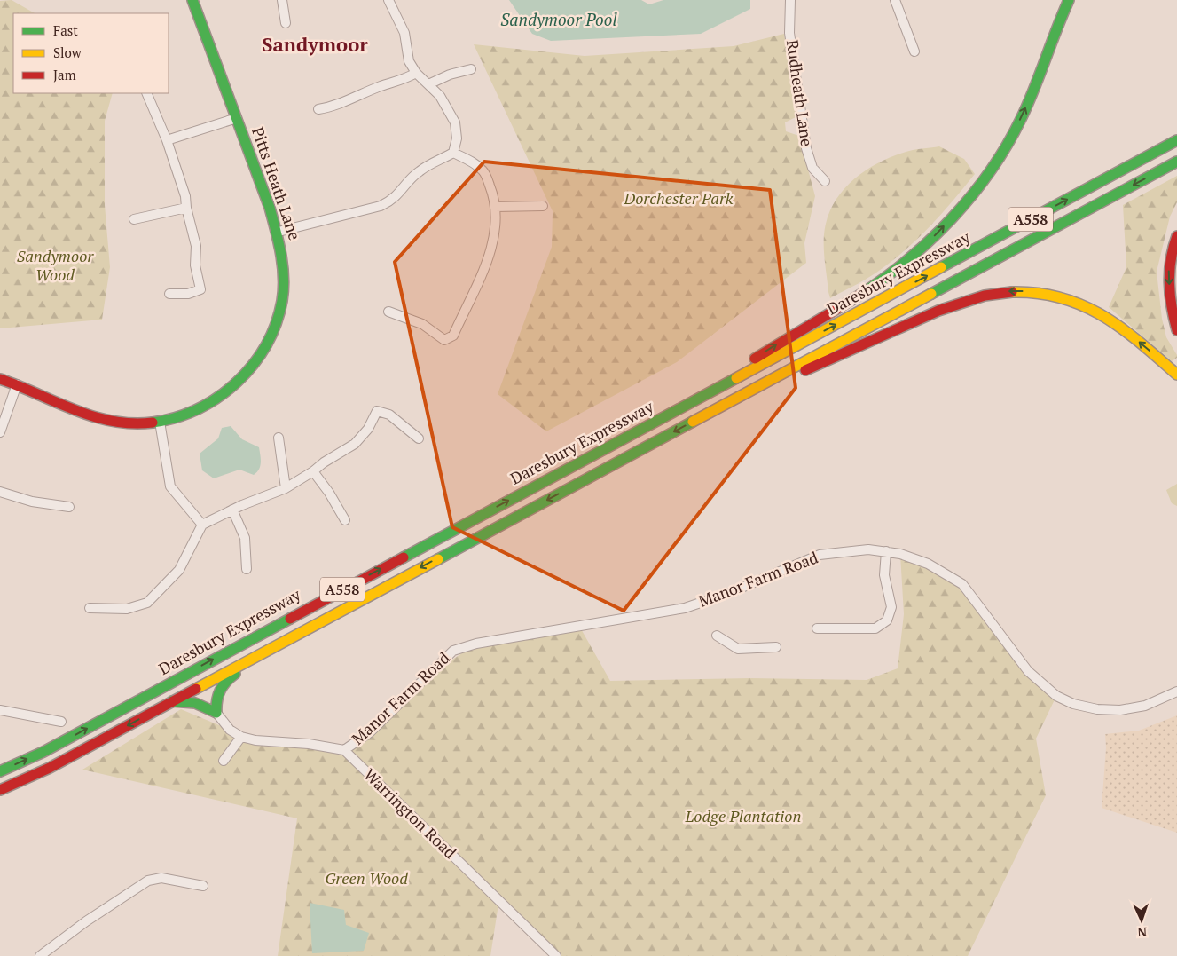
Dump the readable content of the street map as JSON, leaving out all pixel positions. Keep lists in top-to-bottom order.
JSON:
{
  "streets": {
    "main road": ["Pitts Heath Lane", "A558", "Daresbury Expressway"],
    "street": ["Rudheath Lane", "Manor Farm Road", "Warrington Road"]
  },
  "crossings": [
    ["Manor Farm Road", "Warrington Road"]
  ],
  "districts": ["Sandymoor"],
  "water": ["Sandymoor Pool"],
  "parks": [
    "Dorchester Park",
    "Sandymoor Wood",
    "Lodge Plantation",
    "Green Wood"
  ],
  "legend": ["Fast", "Slow", "Jam"],
  "north": "bottom"
}
